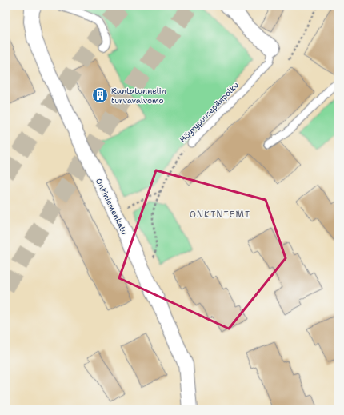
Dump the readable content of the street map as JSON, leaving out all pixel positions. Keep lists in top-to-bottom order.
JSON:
{
  "streets": {
    "street": ["Onkiniemenkatu"],
    "lane": ["Höyrypuusepänpolku"]
  },
  "crossings": [
    ["Höyrypuusepänpolku", "Onkiniemenkatu"]
  ],
  "districts": ["ONKINIEMI"],
  "places": {
    "building": ["Rantatunnelin turvavalvomo"]
  }
}
